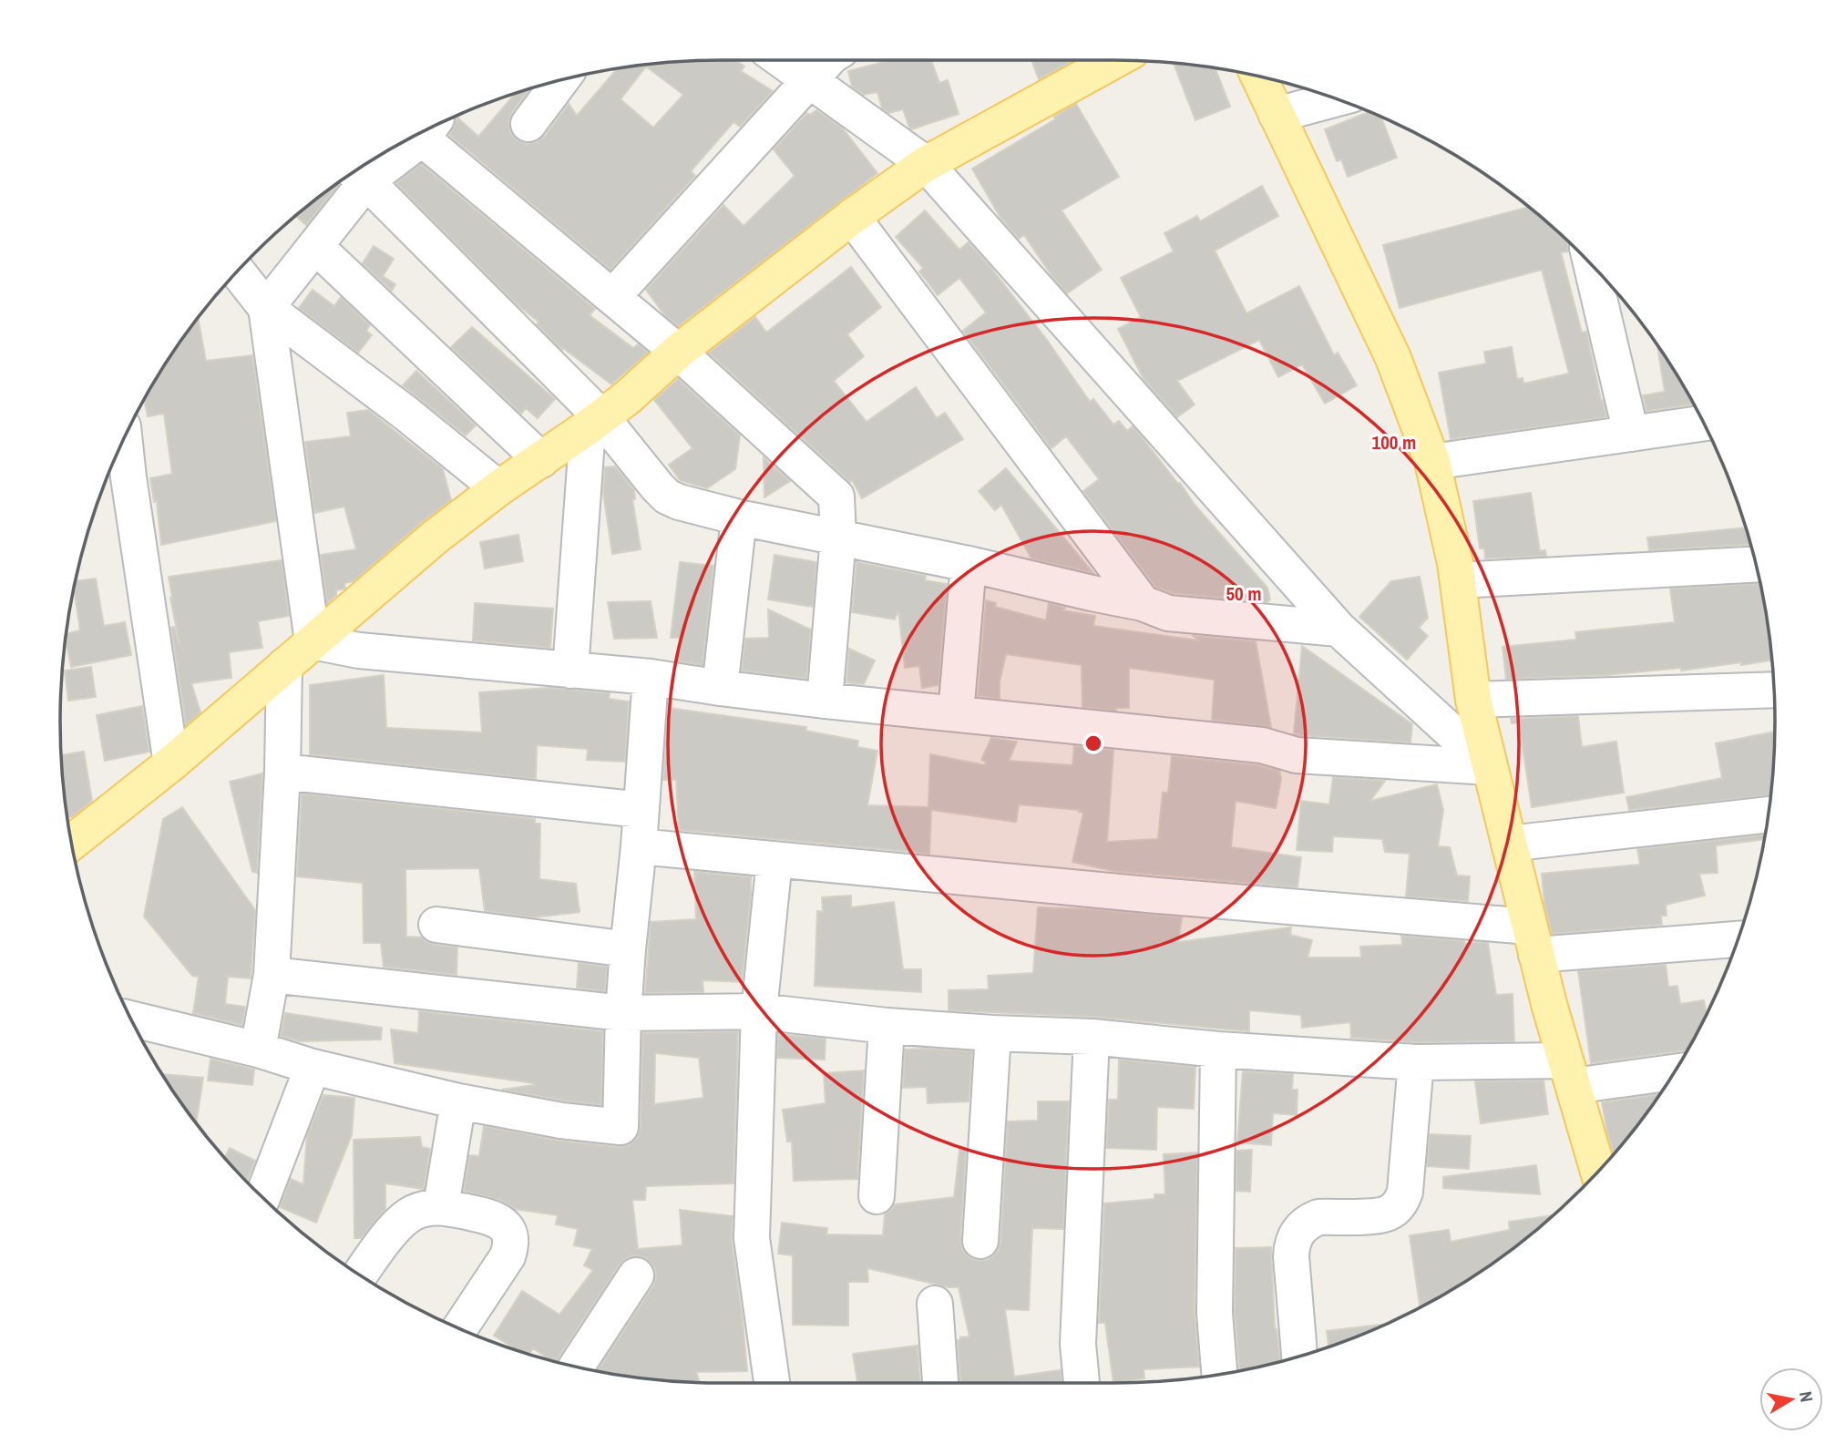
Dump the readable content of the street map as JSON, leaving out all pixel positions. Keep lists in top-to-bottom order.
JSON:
{
  "north": "right",
  "rings": ["100 m", "50 m"]
}
